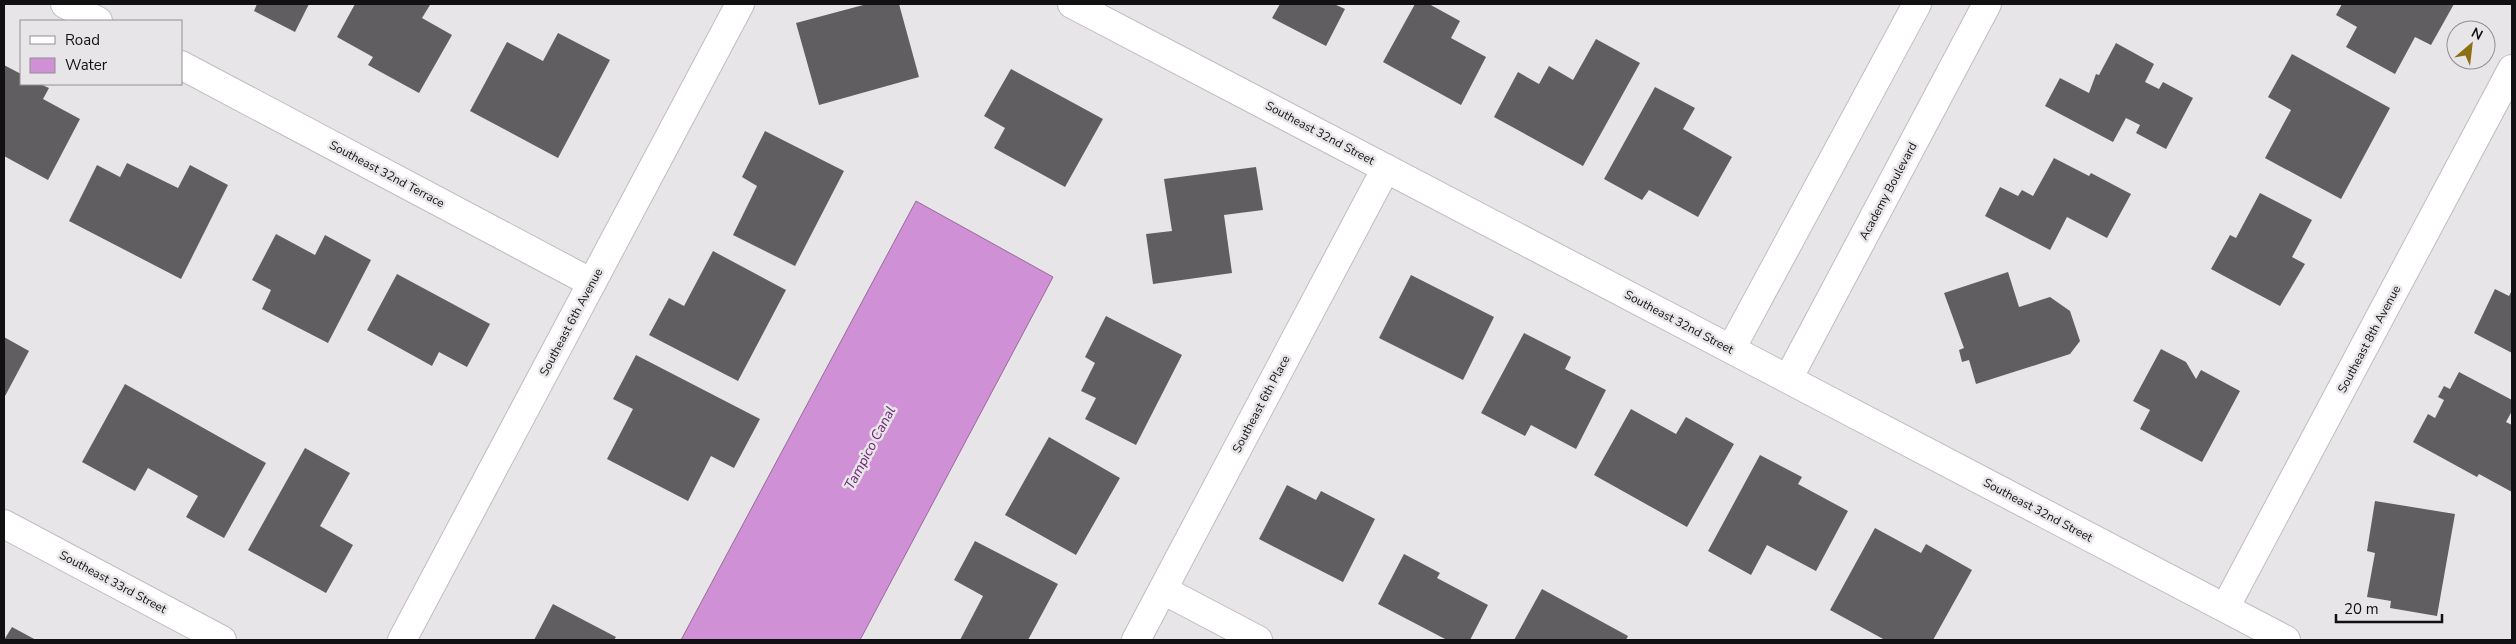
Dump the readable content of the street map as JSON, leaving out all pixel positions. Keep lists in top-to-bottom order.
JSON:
{
  "streets": {
    "street": [
      "Southeast 32nd Street",
      "Southeast 32nd Terrace",
      "Academy Boulevard",
      "Southeast 6th Avenue",
      "Southeast 8th Avenue",
      "Southeast 6th Place",
      "Southeast 33rd Street"
    ]
  },
  "crossings": [
    ["Southeast 32nd Street", "Academy Boulevard"],
    ["Southeast 32nd Street", "Southeast 8th Avenue"],
    ["Southeast 32nd Street", "Southeast 6th Place"],
    ["Southeast 32nd Terrace", "Southeast 6th Avenue"]
  ],
  "water": ["Tampico Canal"],
  "legend": ["Road", "Water"],
  "scale_bar": "20 m",
  "north": "top right"
}
